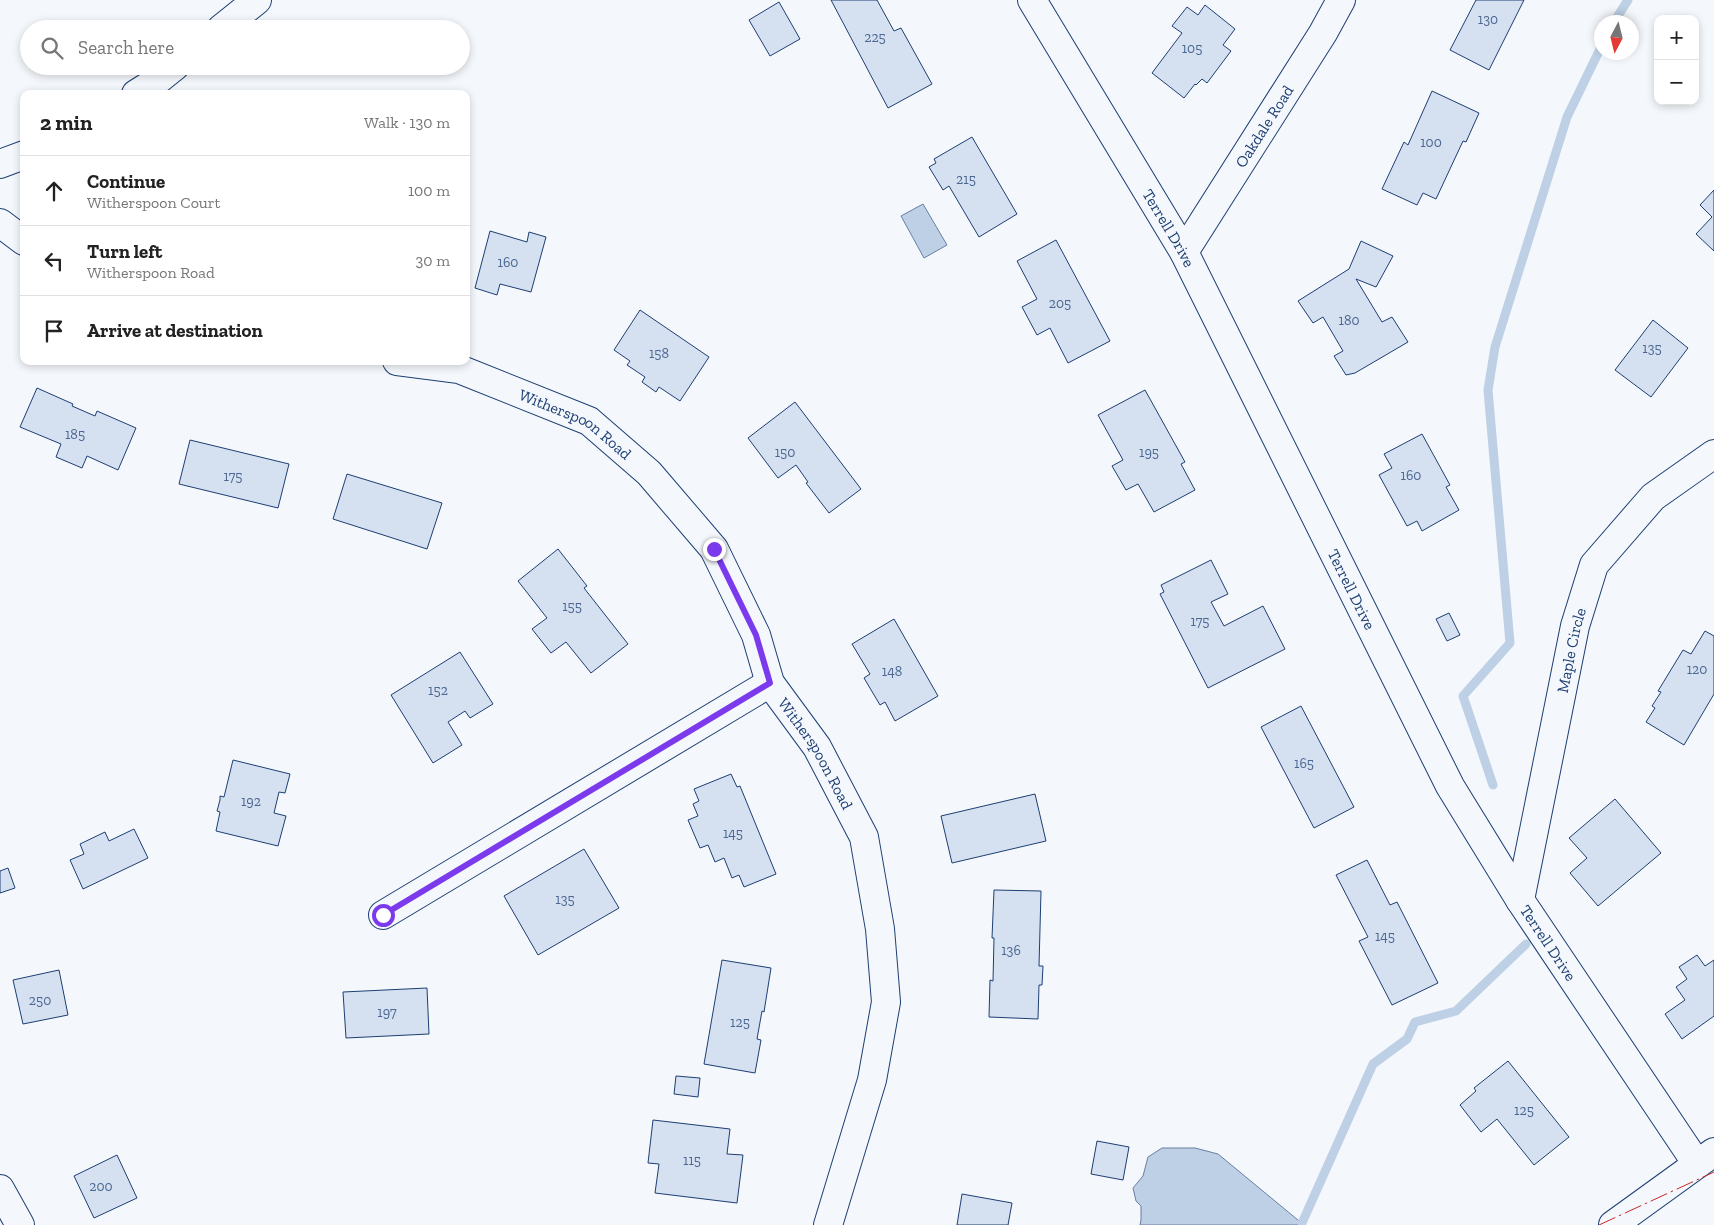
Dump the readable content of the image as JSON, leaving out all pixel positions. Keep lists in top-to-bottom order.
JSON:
{
  "streets": {
    "street": [
      "Oakdale Road",
      "Terrell Drive",
      "Witherspoon Road",
      "Maple Circle"
    ]
  },
  "crossings": [
    ["Oakdale Road", "Terrell Drive"],
    ["Terrell Drive", "Maple Circle"]
  ],
  "house_numbers": [
    "130",
    "225",
    "105",
    "100",
    "215",
    "160",
    "205",
    "180",
    "135",
    "158",
    "185",
    "150",
    "195",
    "160",
    "175",
    "155",
    "175",
    "120",
    "148",
    "152",
    "165",
    "192",
    "145",
    "135",
    "145",
    "136",
    "250",
    "197",
    "125",
    "125",
    "115",
    "200"
  ],
  "north": "bottom",
  "page": {
    "map_buttons": ["+", "−"],
    "search": "Search here",
    "heading": ["2 min", "Walk · 130 m"],
    "list": [
      ["Continue", "Witherspoon Court", "100 m"],
      ["Turn left", "Witherspoon Road", "30 m"],
      "Arrive at destination"
    ]
  }
}
